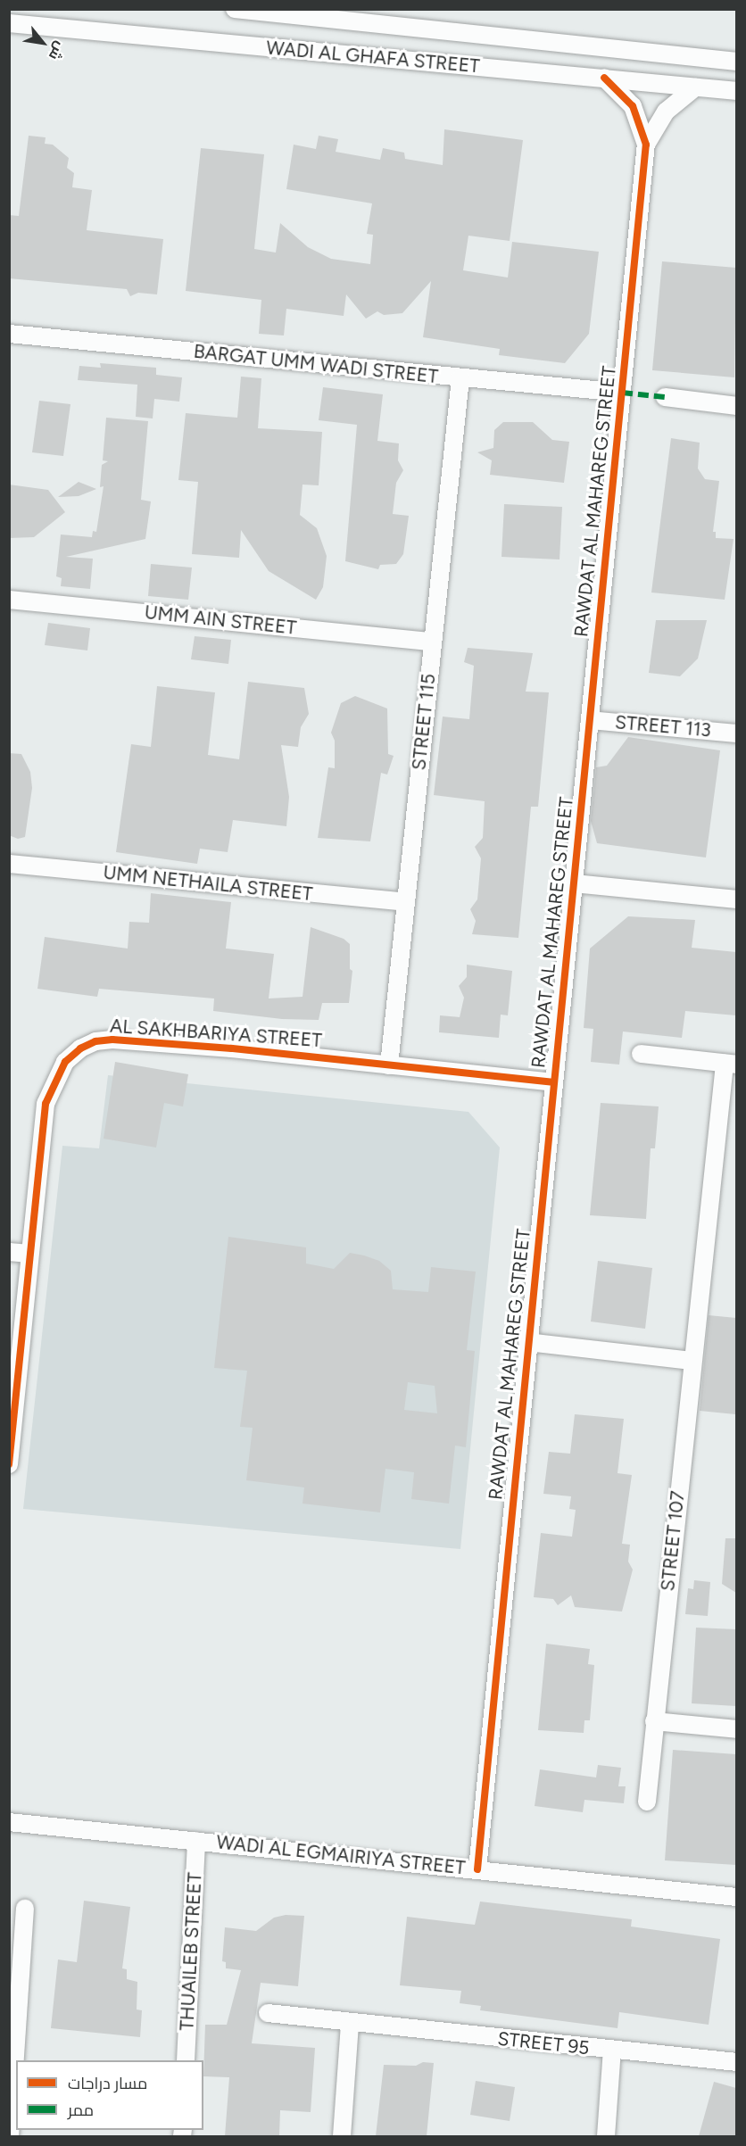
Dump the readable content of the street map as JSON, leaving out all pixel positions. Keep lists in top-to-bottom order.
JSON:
{
  "streets": {
    "street": [
      "WADI AL GHAFA STREET",
      "BARGAT UMM WADI STREET",
      "RAWDAT AL MAHAREG STREET",
      "UMM AIN STREET",
      "STREET 115",
      "STREET 113",
      "UMM NETHAILA STREET",
      "AL SAKHBARIYA STREET",
      "STREET 107",
      "WADI AL EGMAIRIYA STREET",
      "THUAILEB STREET",
      "STREET 95"
    ]
  },
  "crossings": [
    ["WADI AL GHAFA STREET", "RAWDAT AL MAHAREG STREET"],
    ["BARGAT UMM WADI STREET", "RAWDAT AL MAHAREG STREET"],
    ["BARGAT UMM WADI STREET", "STREET 115"],
    ["RAWDAT AL MAHAREG STREET", "STREET 113"],
    ["RAWDAT AL MAHAREG STREET", "AL SAKHBARIYA STREET"],
    ["RAWDAT AL MAHAREG STREET", "WADI AL EGMAIRIYA STREET"],
    ["UMM AIN STREET", "STREET 115"],
    ["STREET 115", "UMM NETHAILA STREET"],
    ["STREET 115", "AL SAKHBARIYA STREET"],
    ["WADI AL EGMAIRIYA STREET", "THUAILEB STREET"]
  ],
  "legend": ["مسار دراجات", "ممر"],
  "north": "bottom right"
}
